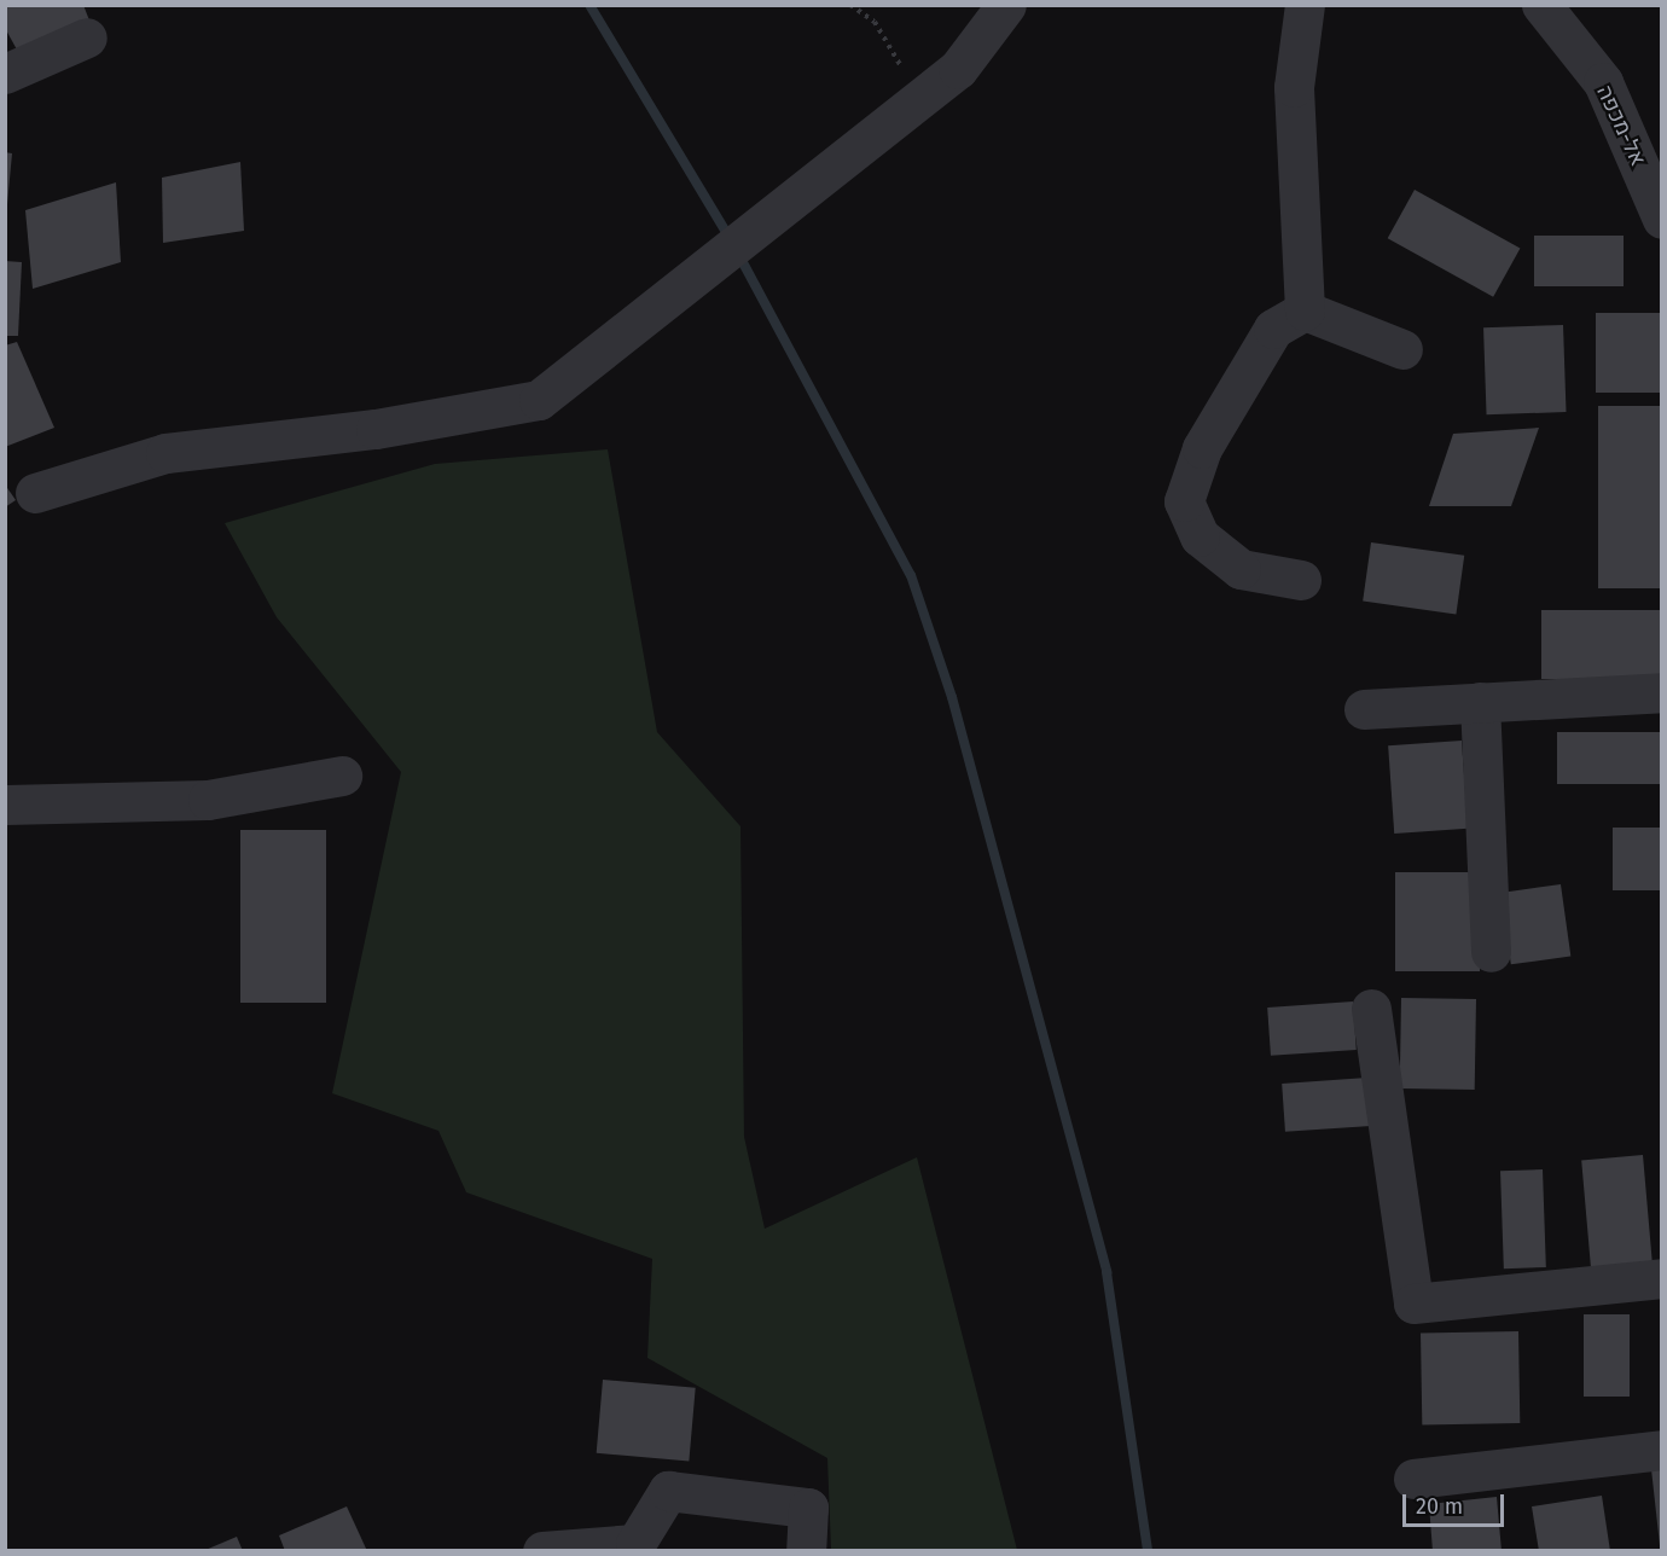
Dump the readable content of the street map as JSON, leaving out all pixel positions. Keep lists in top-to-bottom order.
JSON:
{
  "streets": {
    "street": ["אל-מכפה"]
  },
  "scale_bar": "20 m"
}
